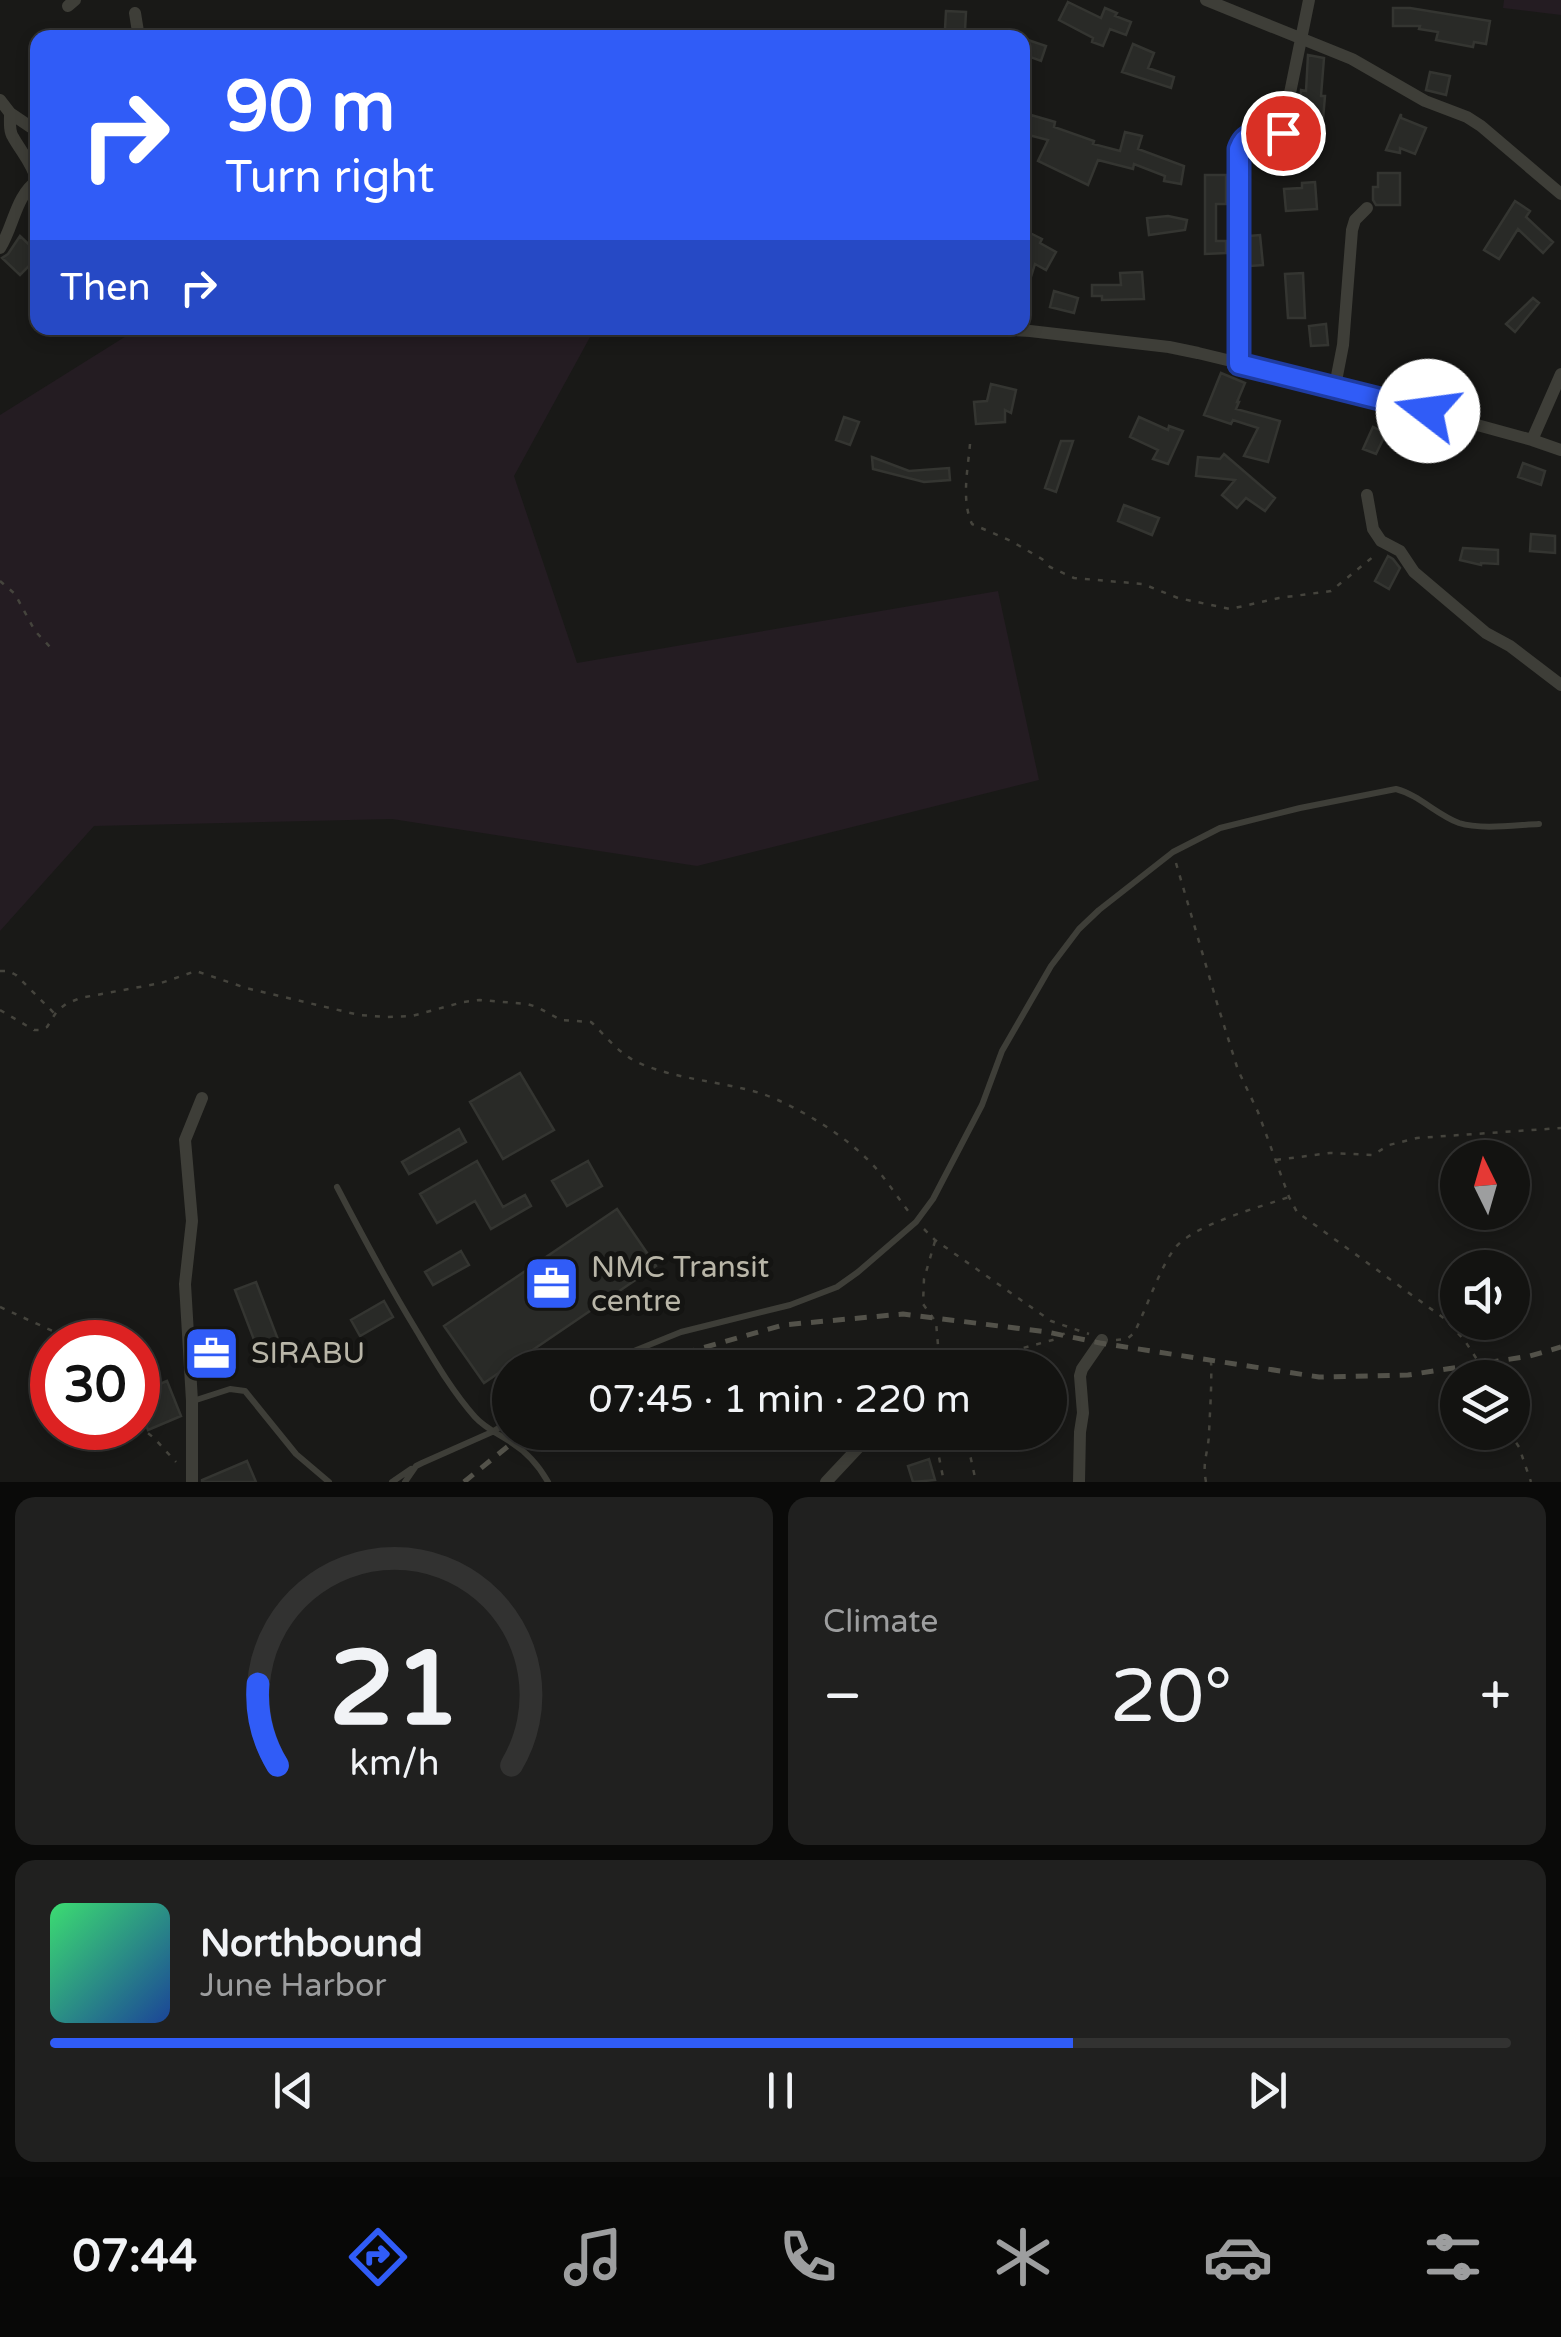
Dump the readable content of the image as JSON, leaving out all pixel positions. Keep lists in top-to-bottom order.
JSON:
{
  "places": {
    "office": ["NMC Transit centre", "SIRABU"]
  },
  "north": "top",
  "page": {
    "turn": ["90 m", "Turn right"],
    "then": "Then",
    "limit": "30",
    "trip": "07:45 · 1 min · 220 m",
    "tile": "Climate",
    "heat": ["−", "20°", "+"],
    "song": ["Northbound", "June Harbor"],
    "tabs": "07:44",
    "gauge": ["21", "km/h"]
  }
}
